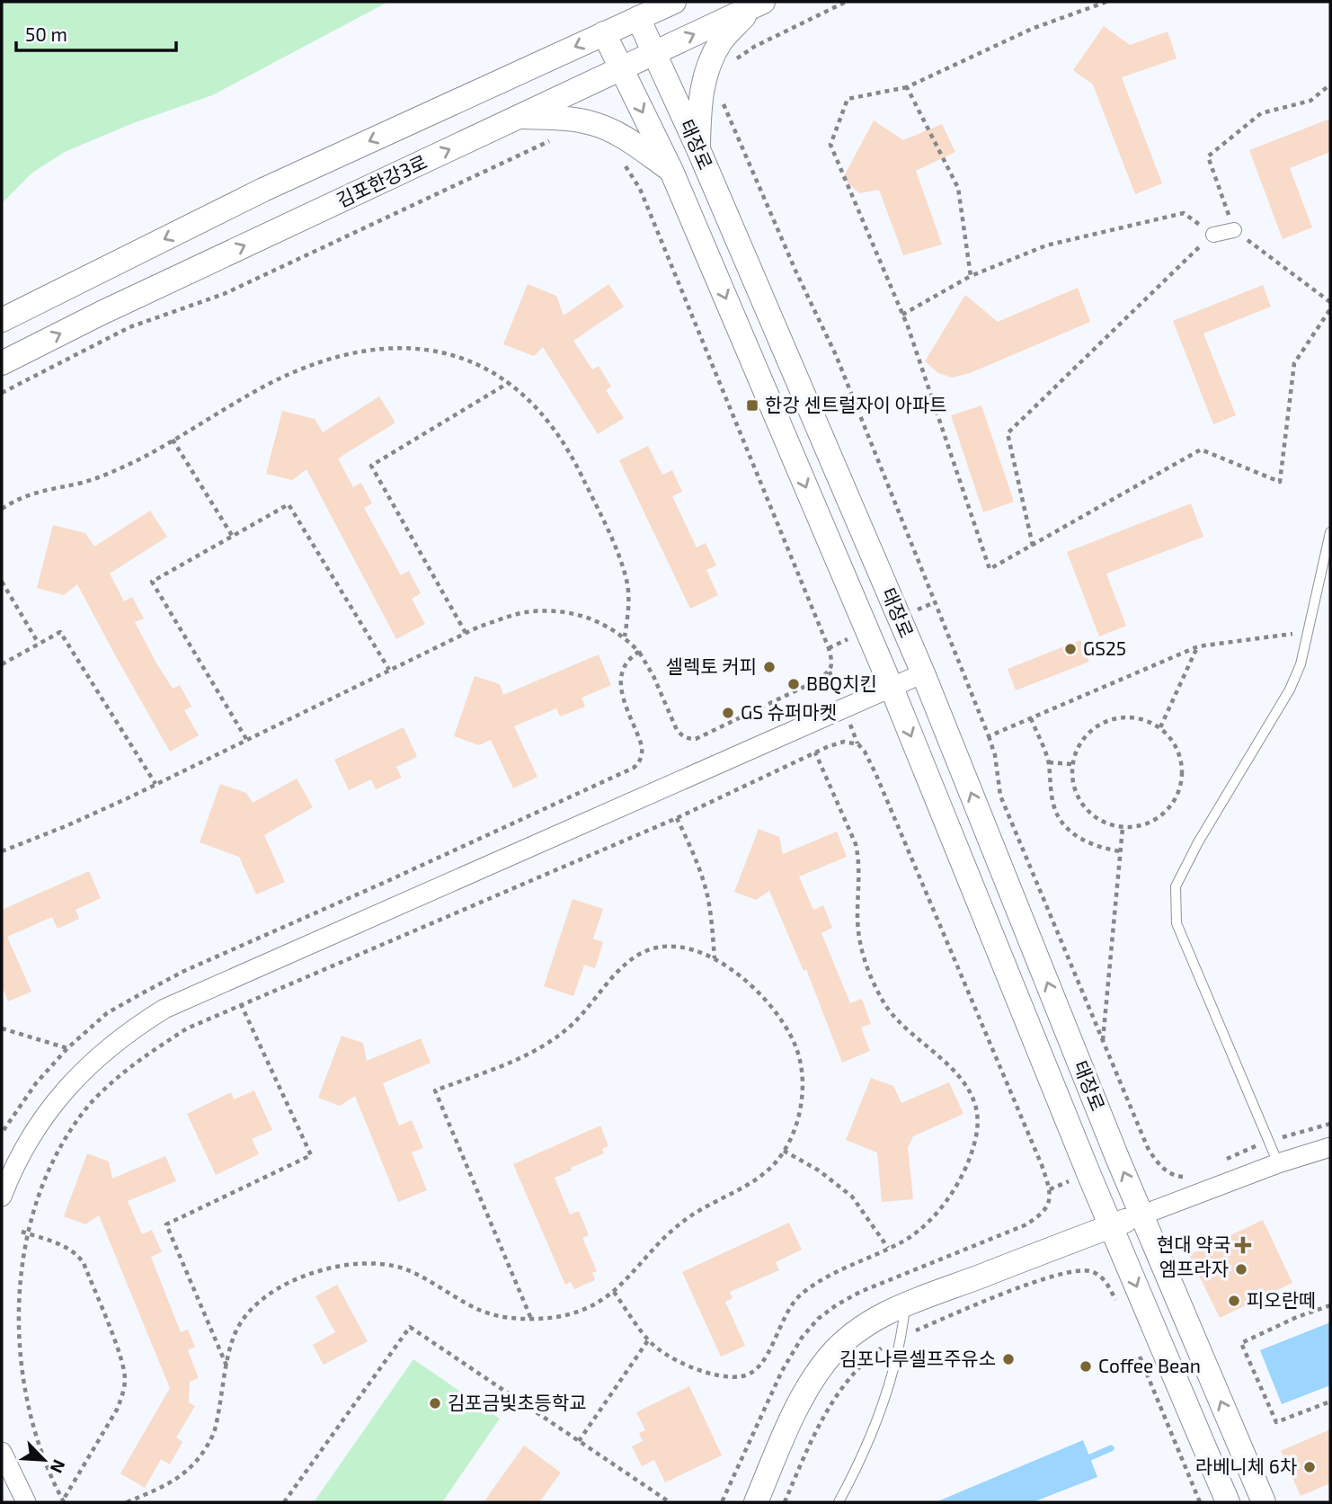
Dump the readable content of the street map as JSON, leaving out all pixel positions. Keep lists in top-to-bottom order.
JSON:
{
  "streets": {
    "street": ["태장로", "김포한강3로"]
  },
  "crossings": [
    ["태장로", "김포한강3로"]
  ],
  "places": {
    "transit": ["한강 센트럴자이 아파트"],
    "other": [
      "GS25",
      "셀렉토 커피",
      "BBQ치킨",
      "GS 슈퍼마켓",
      "엠프라자",
      "피오란떼",
      "김포나루셀프주유소",
      "Coffee Bean",
      "김포금빛초등학교",
      "라베니체 6차"
    ],
    "health": ["현대 약국"]
  },
  "scale_bar": "50 m",
  "north": "bottom right"
}
